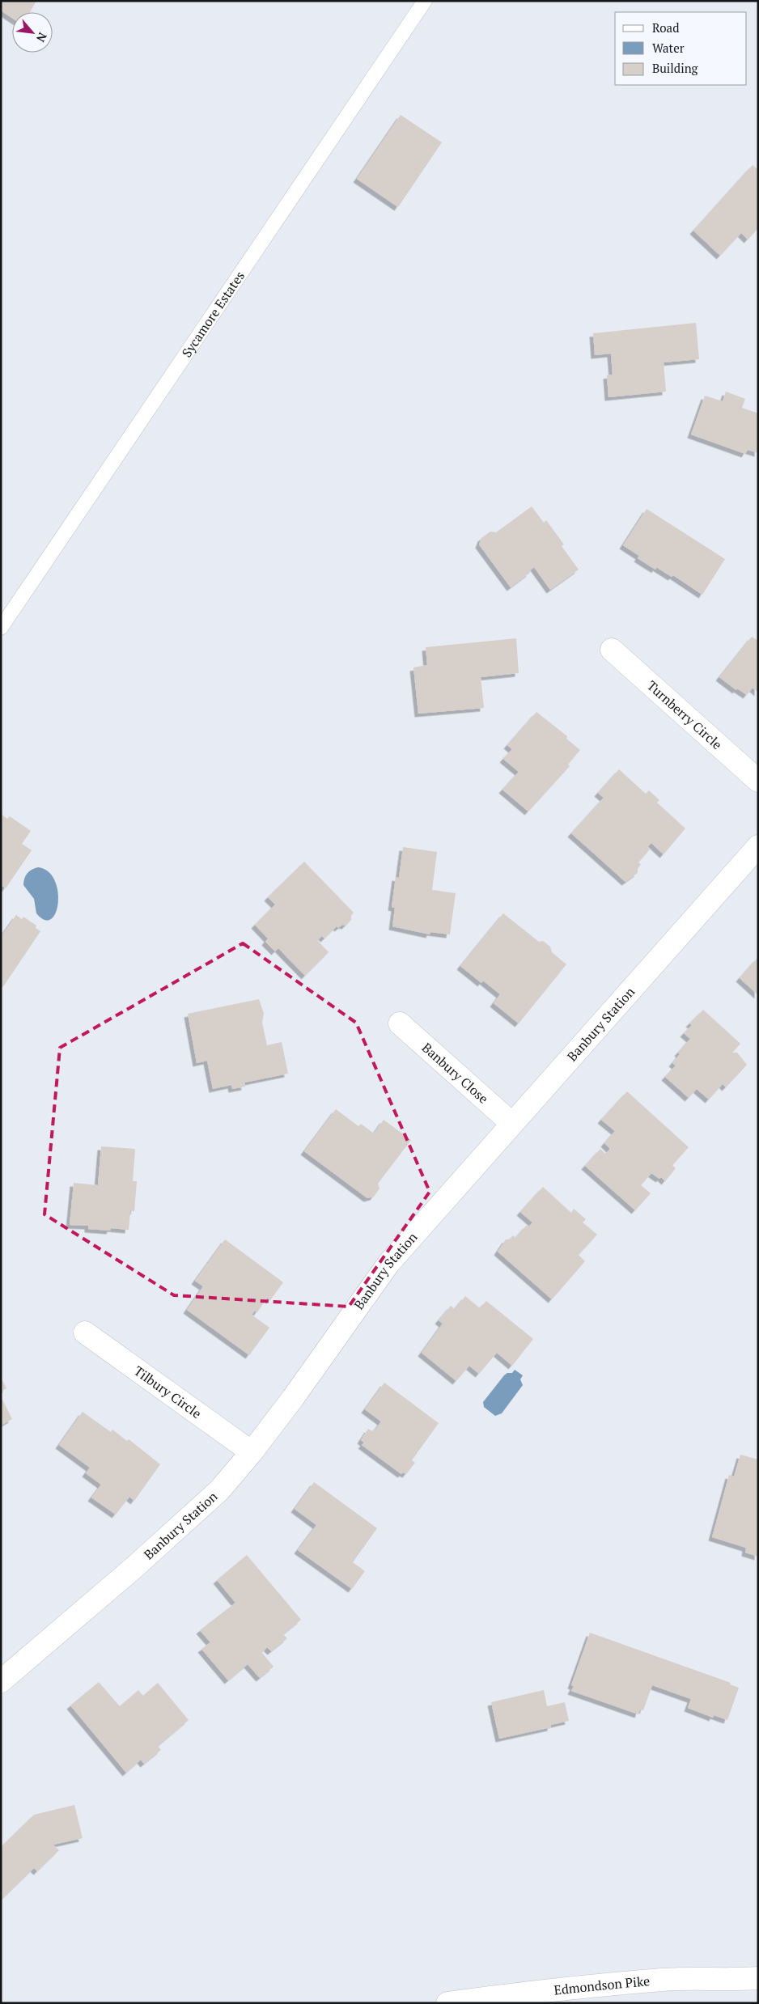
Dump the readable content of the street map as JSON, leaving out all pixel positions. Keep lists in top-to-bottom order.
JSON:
{
  "streets": {
    "street": [
      "Turnberry Circle",
      "Banbury Station",
      "Banbury Close",
      "Tilbury Circle",
      "Edmondson Pike"
    ],
    "lane": ["Sycamore Estates"]
  },
  "crossings": [
    ["Banbury Station", "Banbury Close"],
    ["Banbury Station", "Tilbury Circle"]
  ],
  "legend": ["Road", "Water", "Building"],
  "north": "bottom right"
}
